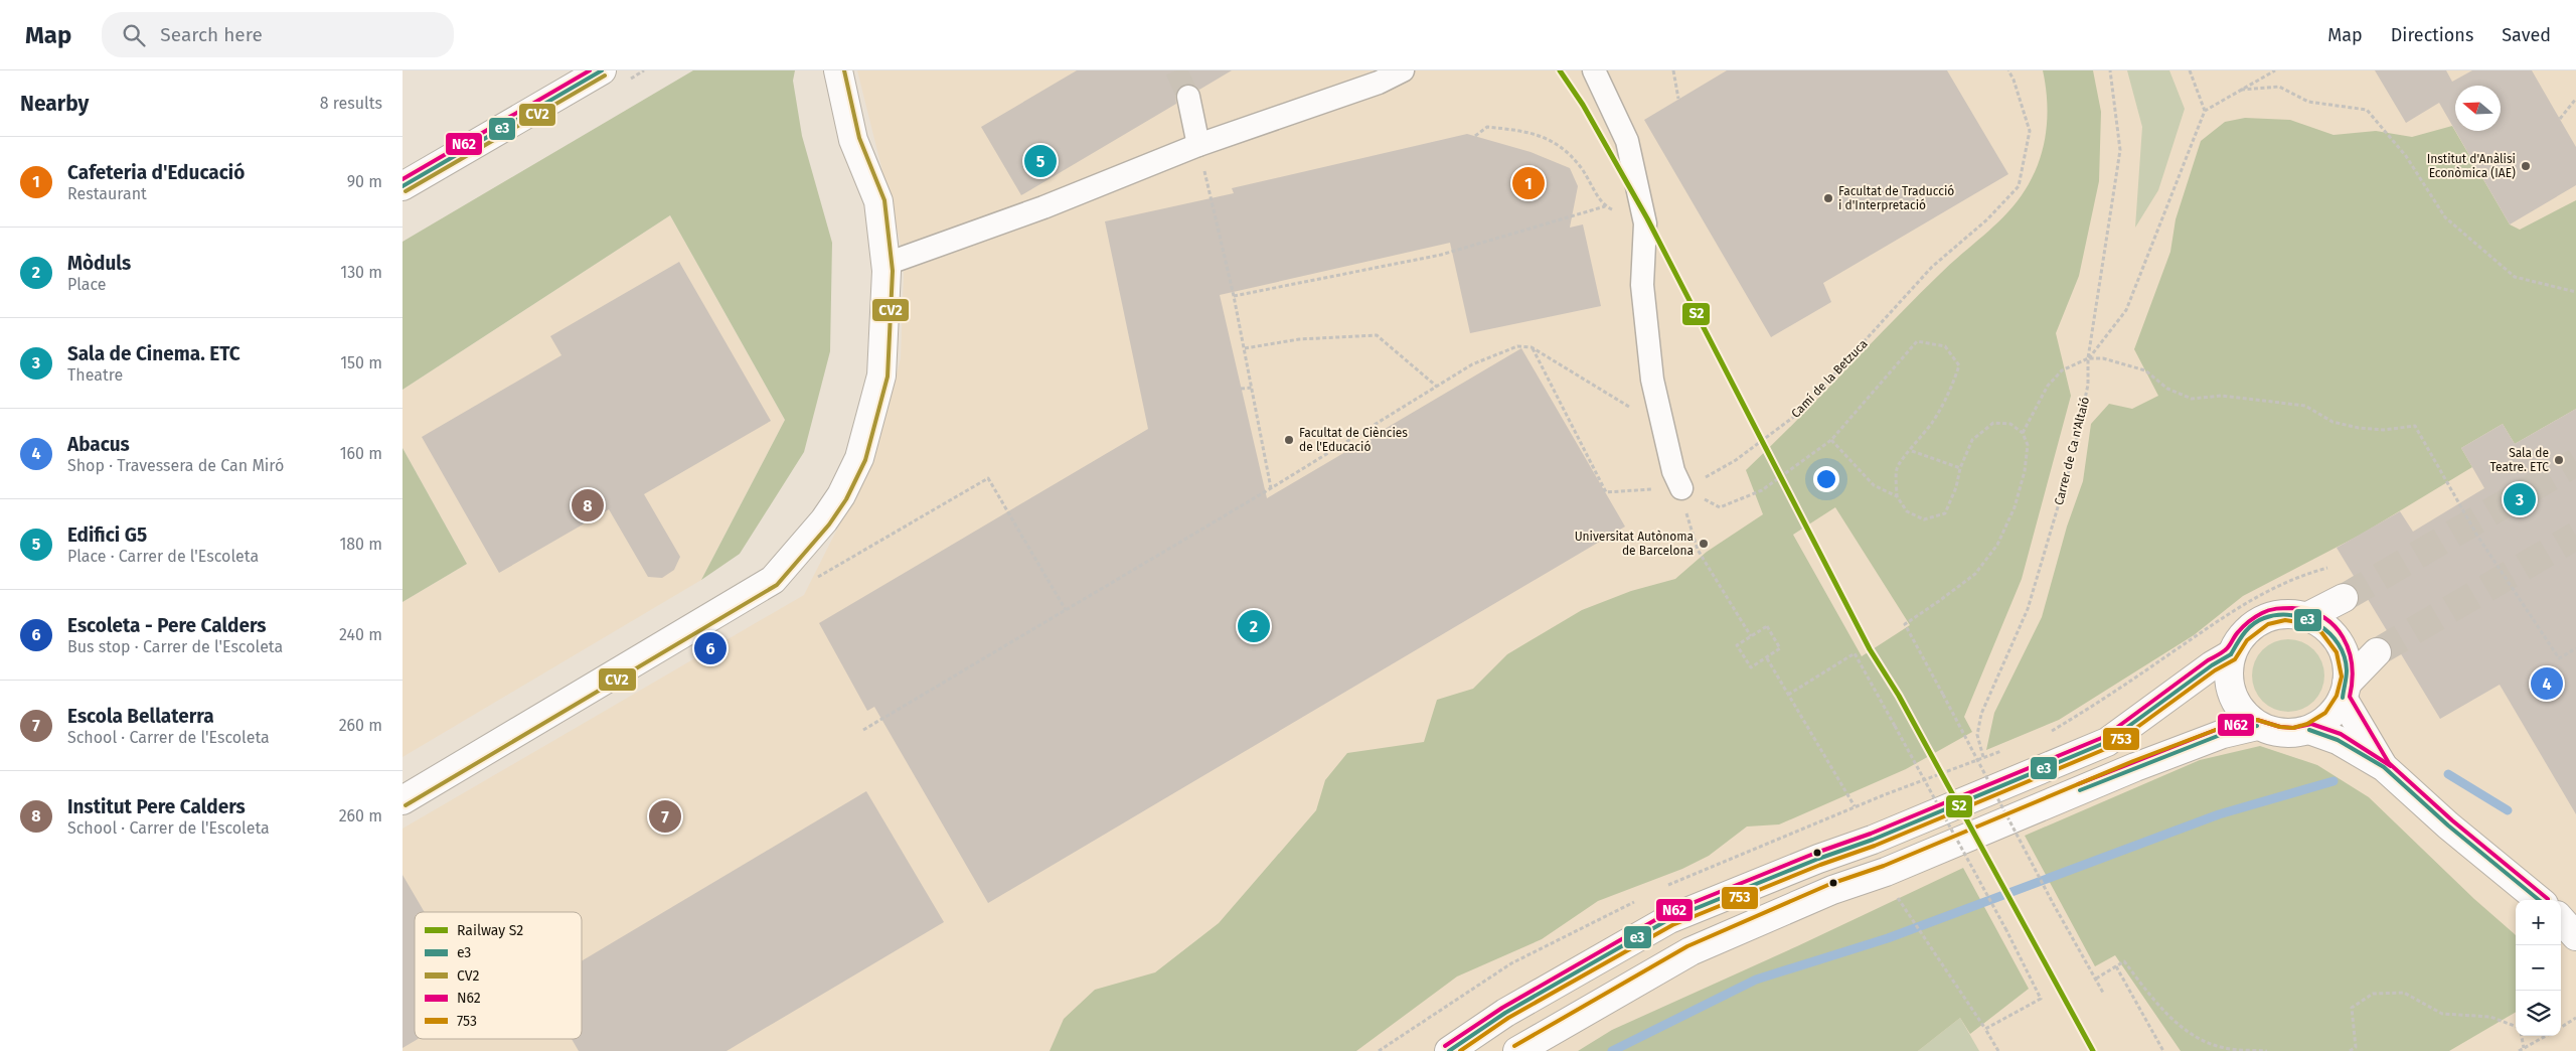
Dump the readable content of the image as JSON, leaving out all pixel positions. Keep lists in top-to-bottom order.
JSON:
{
  "streets": {
    "path": ["Camí de la Betzuca", "Carrer de Ca n'Altaió"]
  },
  "places": [
    "Institut d'Anàlisi Econòmica (IAE)",
    "Facultat de Traducció i d'Interpretació",
    "Facultat de Ciències de l'Educació",
    "Sala de Teatre. ETC",
    "Universitat Autònoma de Barcelona"
  ],
  "lines": [
    "rail line S2",
    "transit line e3",
    "transit line CV2",
    "transit line N62",
    "transit line 753"
  ],
  "legend": [
    "Railway S2",
    "e3",
    "CV2",
    "N62",
    "753"
  ],
  "north": "left",
  "page": {
    "header": "Map",
    "search": "Search here",
    "nav": ["Map", "Directions", "Saved"],
    "heading": ["Nearby", "8 results"],
    "list": [
      {
        "mark": "1",
        "name": "Cafeteria d'Educació",
        "note": "Restaurant",
        "value": "90 m"
      },
      {
        "mark": "2",
        "name": "Mòduls",
        "note": "Place",
        "value": "130 m"
      },
      {
        "mark": "3",
        "name": "Sala de Cinema. ETC",
        "note": "Theatre",
        "value": "150 m"
      },
      {
        "mark": "4",
        "name": "Abacus",
        "note": "Shop · Travessera de Can Miró",
        "value": "160 m"
      },
      {
        "mark": "5",
        "name": "Edifici G5",
        "note": "Place · Carrer de l'Escoleta",
        "value": "180 m"
      },
      {
        "mark": "6",
        "name": "Escoleta - Pere Calders",
        "note": "Bus stop · Carrer de l'Escoleta",
        "value": "240 m"
      },
      {
        "mark": "7",
        "name": "Escola Bellaterra",
        "note": "School · Carrer de l'Escoleta",
        "value": "260 m"
      },
      {
        "mark": "8",
        "name": "Institut Pere Calders",
        "note": "School · Carrer de l'Escoleta",
        "value": "260 m"
      }
    ],
    "pins": [
      "5",
      "1",
      "3",
      "8",
      "2",
      "6",
      "4",
      "7"
    ],
    "map_buttons": ["+", "−"]
  }
}
